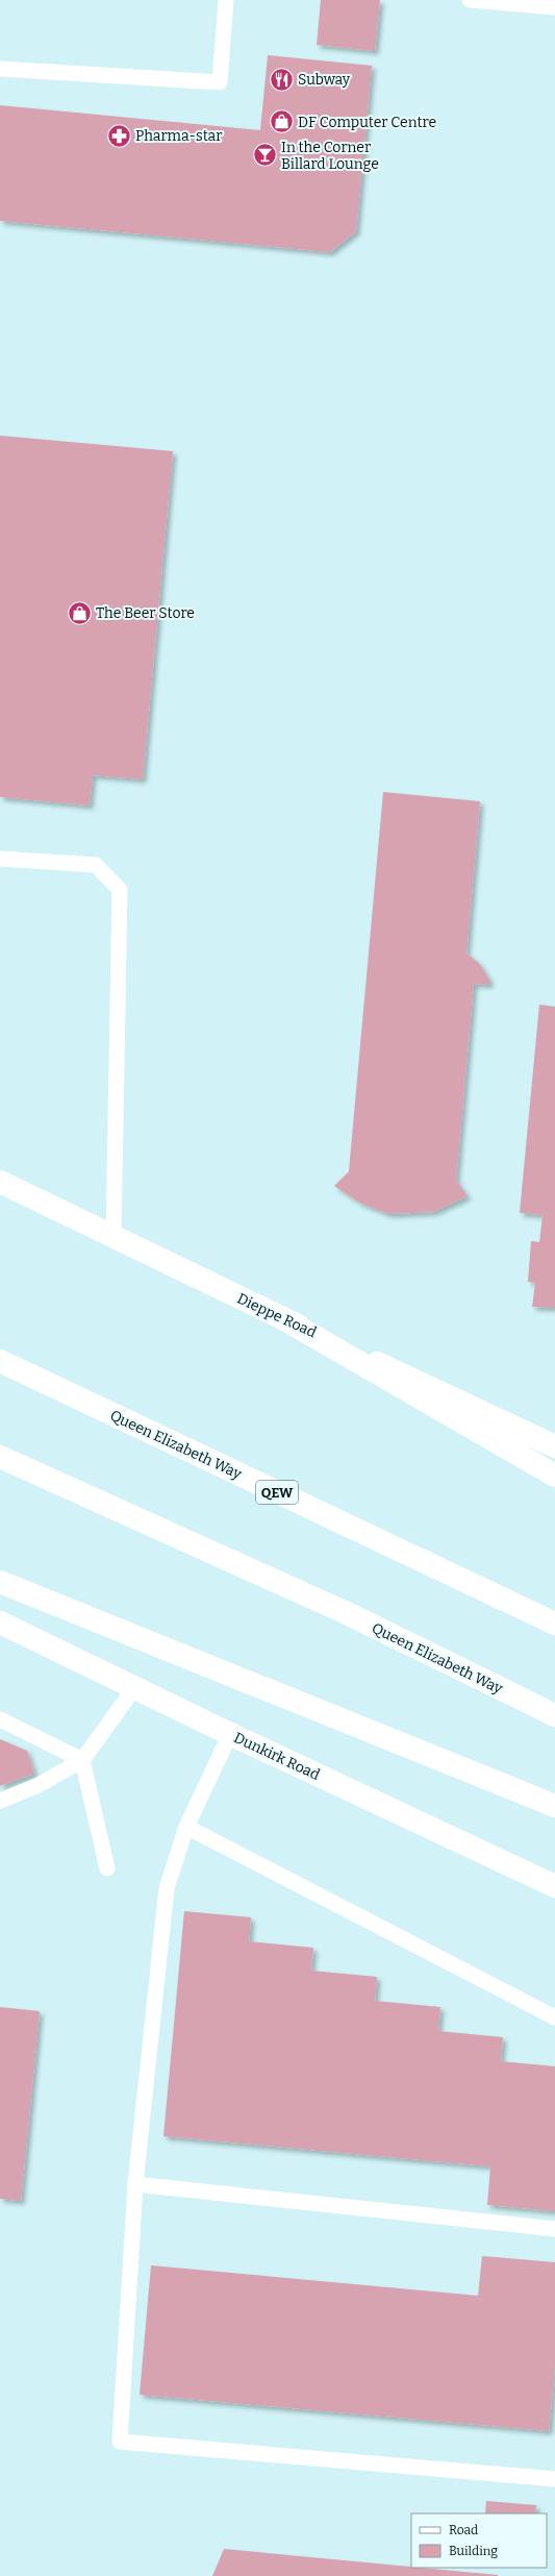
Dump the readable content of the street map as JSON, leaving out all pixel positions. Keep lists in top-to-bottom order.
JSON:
{
  "streets": {
    "main road": [
      "Dieppe Road",
      "Queen Elizabeth Way",
      "QEW",
      "Dunkirk Road"
    ]
  },
  "places": {
    "restaurant": ["Subway"],
    "shop": ["DF Computer Centre", "The Beer Store"],
    "pharmacy": ["Pharma-star"],
    "bar": ["In the Corner Billard Lounge"]
  },
  "legend": ["Road", "Building"]
}
